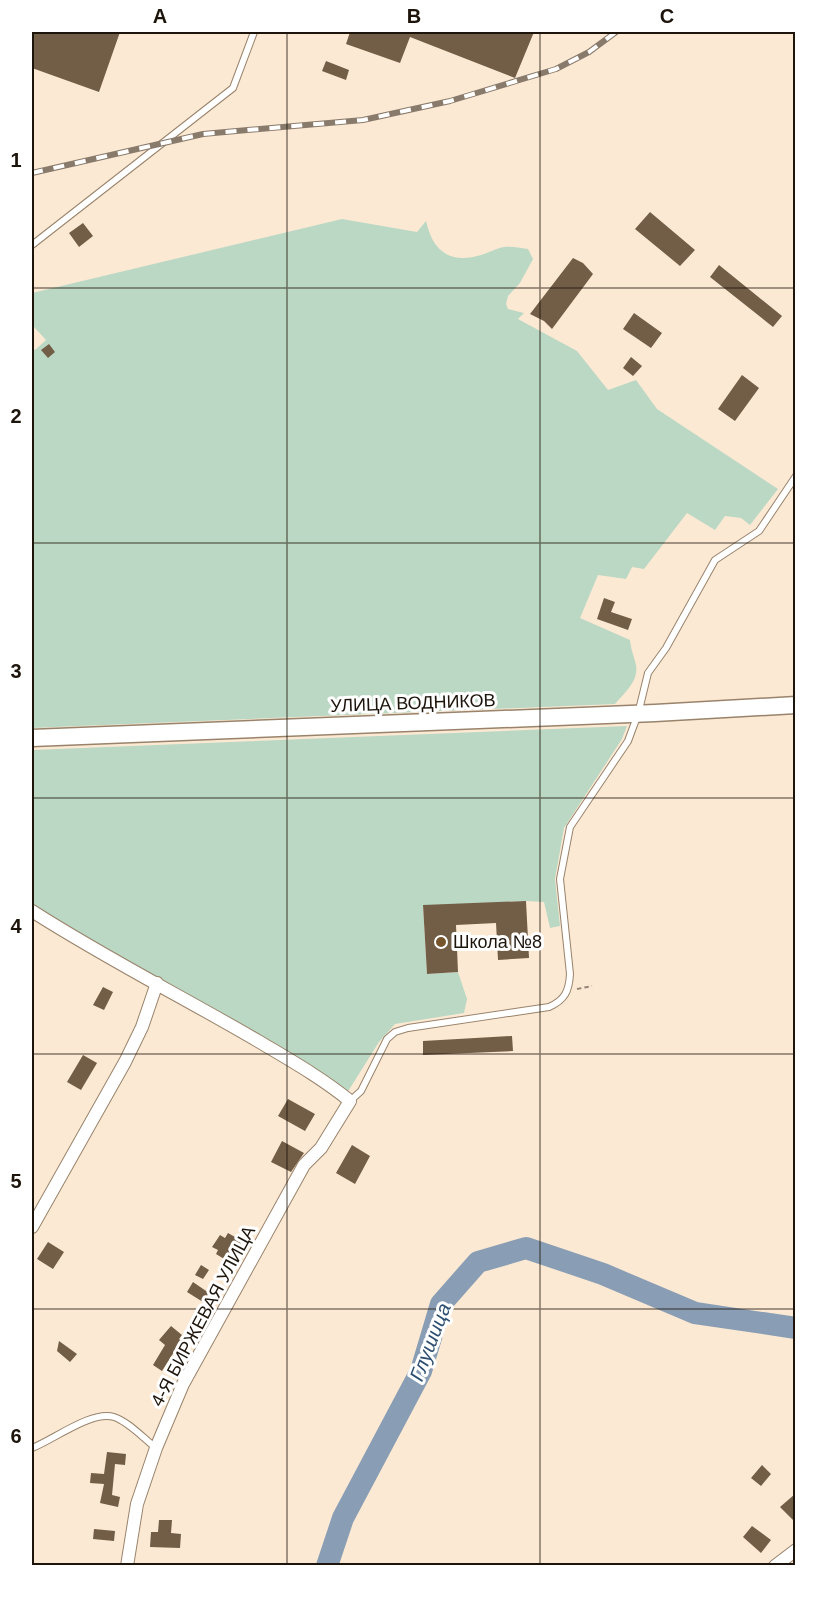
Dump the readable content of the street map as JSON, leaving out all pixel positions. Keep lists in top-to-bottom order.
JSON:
{
  "streets": {
    "main road": ["УЛИЦА ВОДНИКОВ"],
    "street": ["4-Я БИРЖЕВАЯ УЛИЦА"]
  },
  "water": ["Глушица"],
  "places": ["Школа №8"],
  "grid": {
    "columns": ["A", "B", "C"],
    "rows": [
      "1",
      "2",
      "3",
      "4",
      "5",
      "6"
    ]
  }
}
